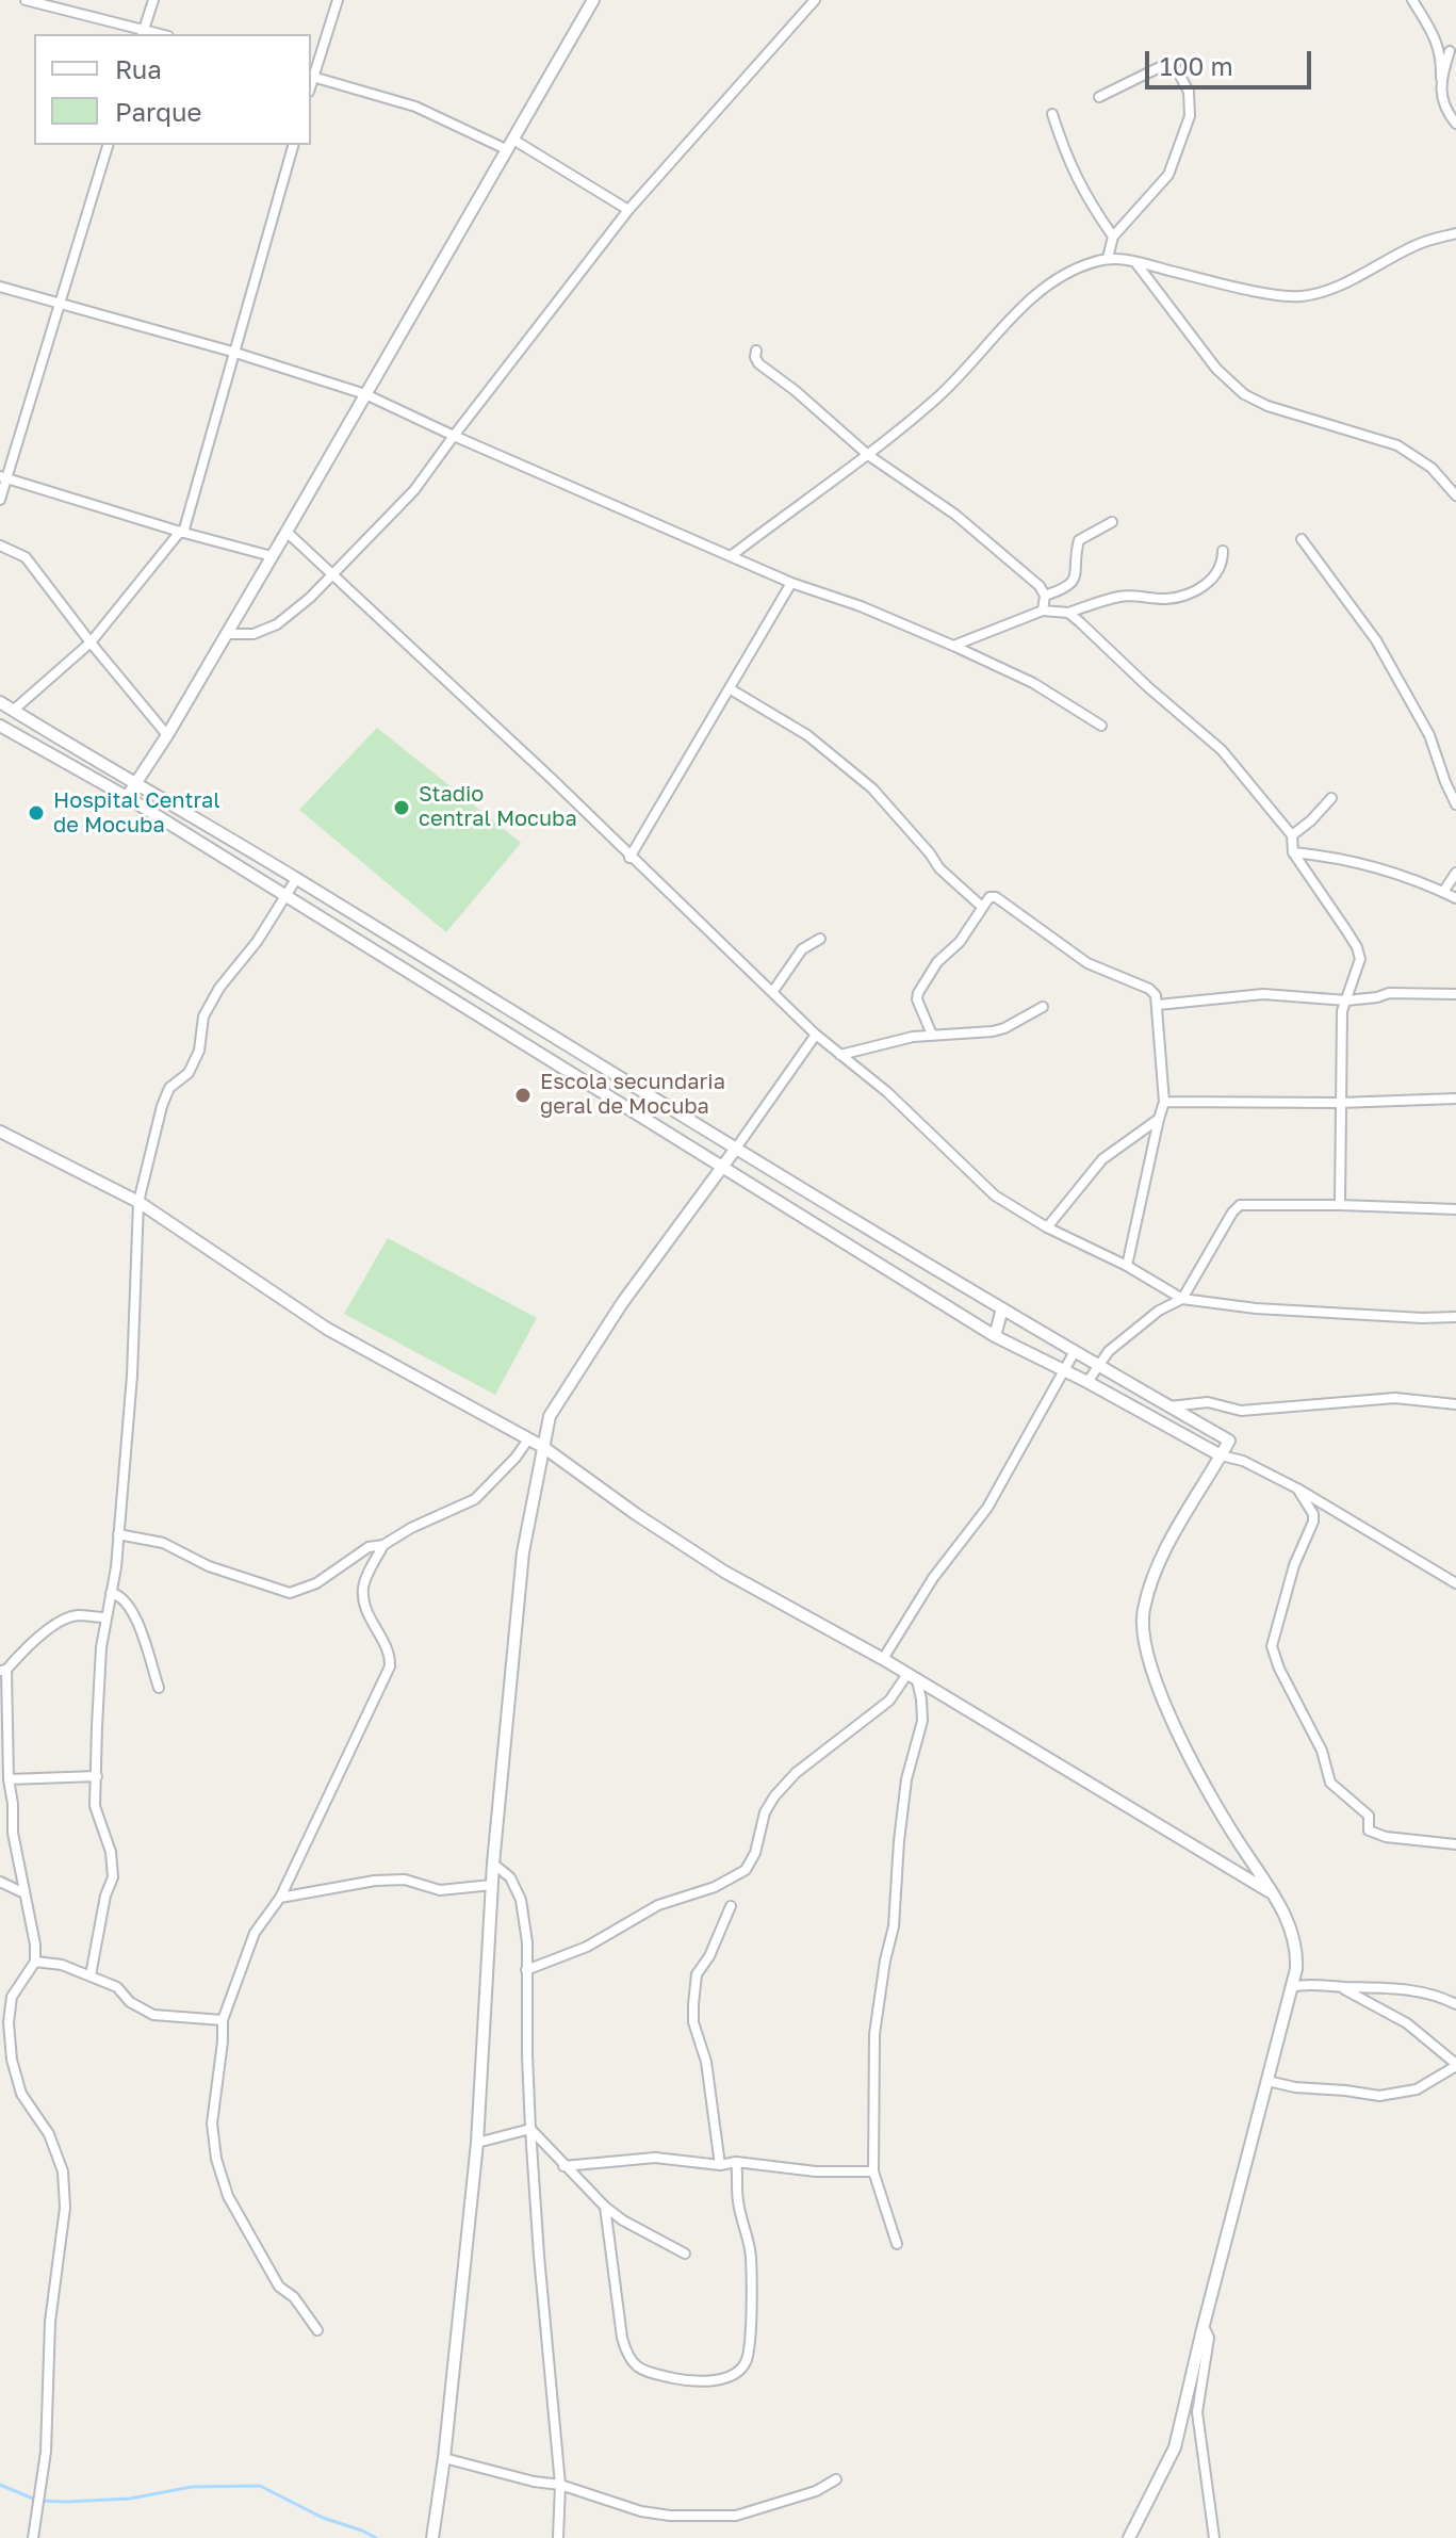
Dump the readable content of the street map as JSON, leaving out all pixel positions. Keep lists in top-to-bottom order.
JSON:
{
  "places": ["Stadio central Mocuba", "Hospital Central de Mocuba", "Escola secundaria geral de Mocuba"],
  "legend": ["Rua", "Parque"],
  "scale_bar": "100 m"
}
